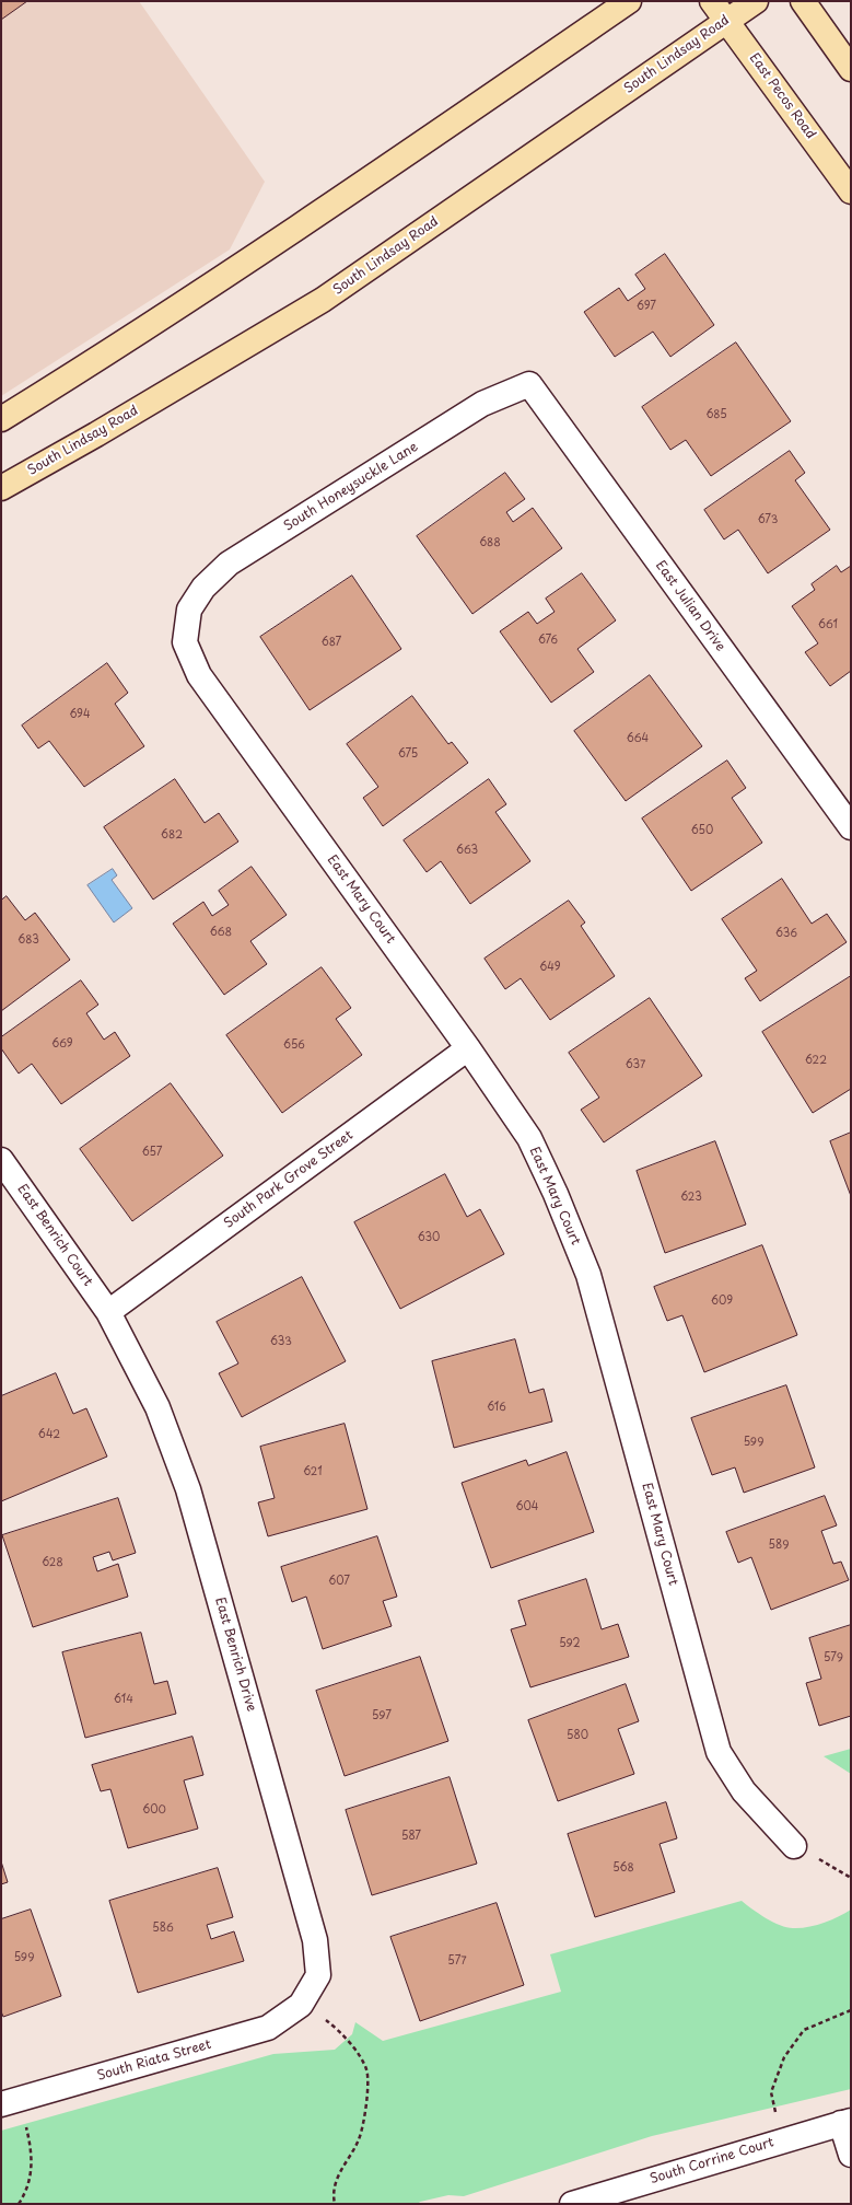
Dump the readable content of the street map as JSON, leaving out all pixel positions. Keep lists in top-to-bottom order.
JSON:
{
  "streets": {
    "main road": ["South Lindsay Road", "East Pecos Road"],
    "street": [
      "South Honeysuckle Lane",
      "East Julian Drive",
      "East Mary Court",
      "South Park Grove Street",
      "East Benrich Court",
      "East Benrich Drive",
      "South Riata Street",
      "South Corrine Court"
    ]
  },
  "crossings": [
    ["South Lindsay Road", "East Pecos Road"],
    ["South Honeysuckle Lane", "East Julian Drive"],
    ["South Honeysuckle Lane", "East Mary Court"],
    ["East Mary Court", "South Park Grove Street"],
    ["South Park Grove Street", "East Benrich Court"],
    ["South Park Grove Street", "East Benrich Drive"],
    ["East Benrich Court", "East Benrich Drive"],
    ["East Benrich Drive", "South Riata Street"]
  ],
  "house_numbers": [
    "697",
    "685",
    "673",
    "688",
    "661",
    "676",
    "687",
    "694",
    "664",
    "675",
    "650",
    "682",
    "663",
    "668",
    "636",
    "683",
    "649",
    "669",
    "656",
    "622",
    "637",
    "657",
    "623",
    "630",
    "609",
    "633",
    "616",
    "642",
    "599",
    "621",
    "604",
    "589",
    "628",
    "607",
    "592",
    "579",
    "614",
    "597",
    "580",
    "600",
    "587",
    "568",
    "586",
    "599",
    "577"
  ]
}
